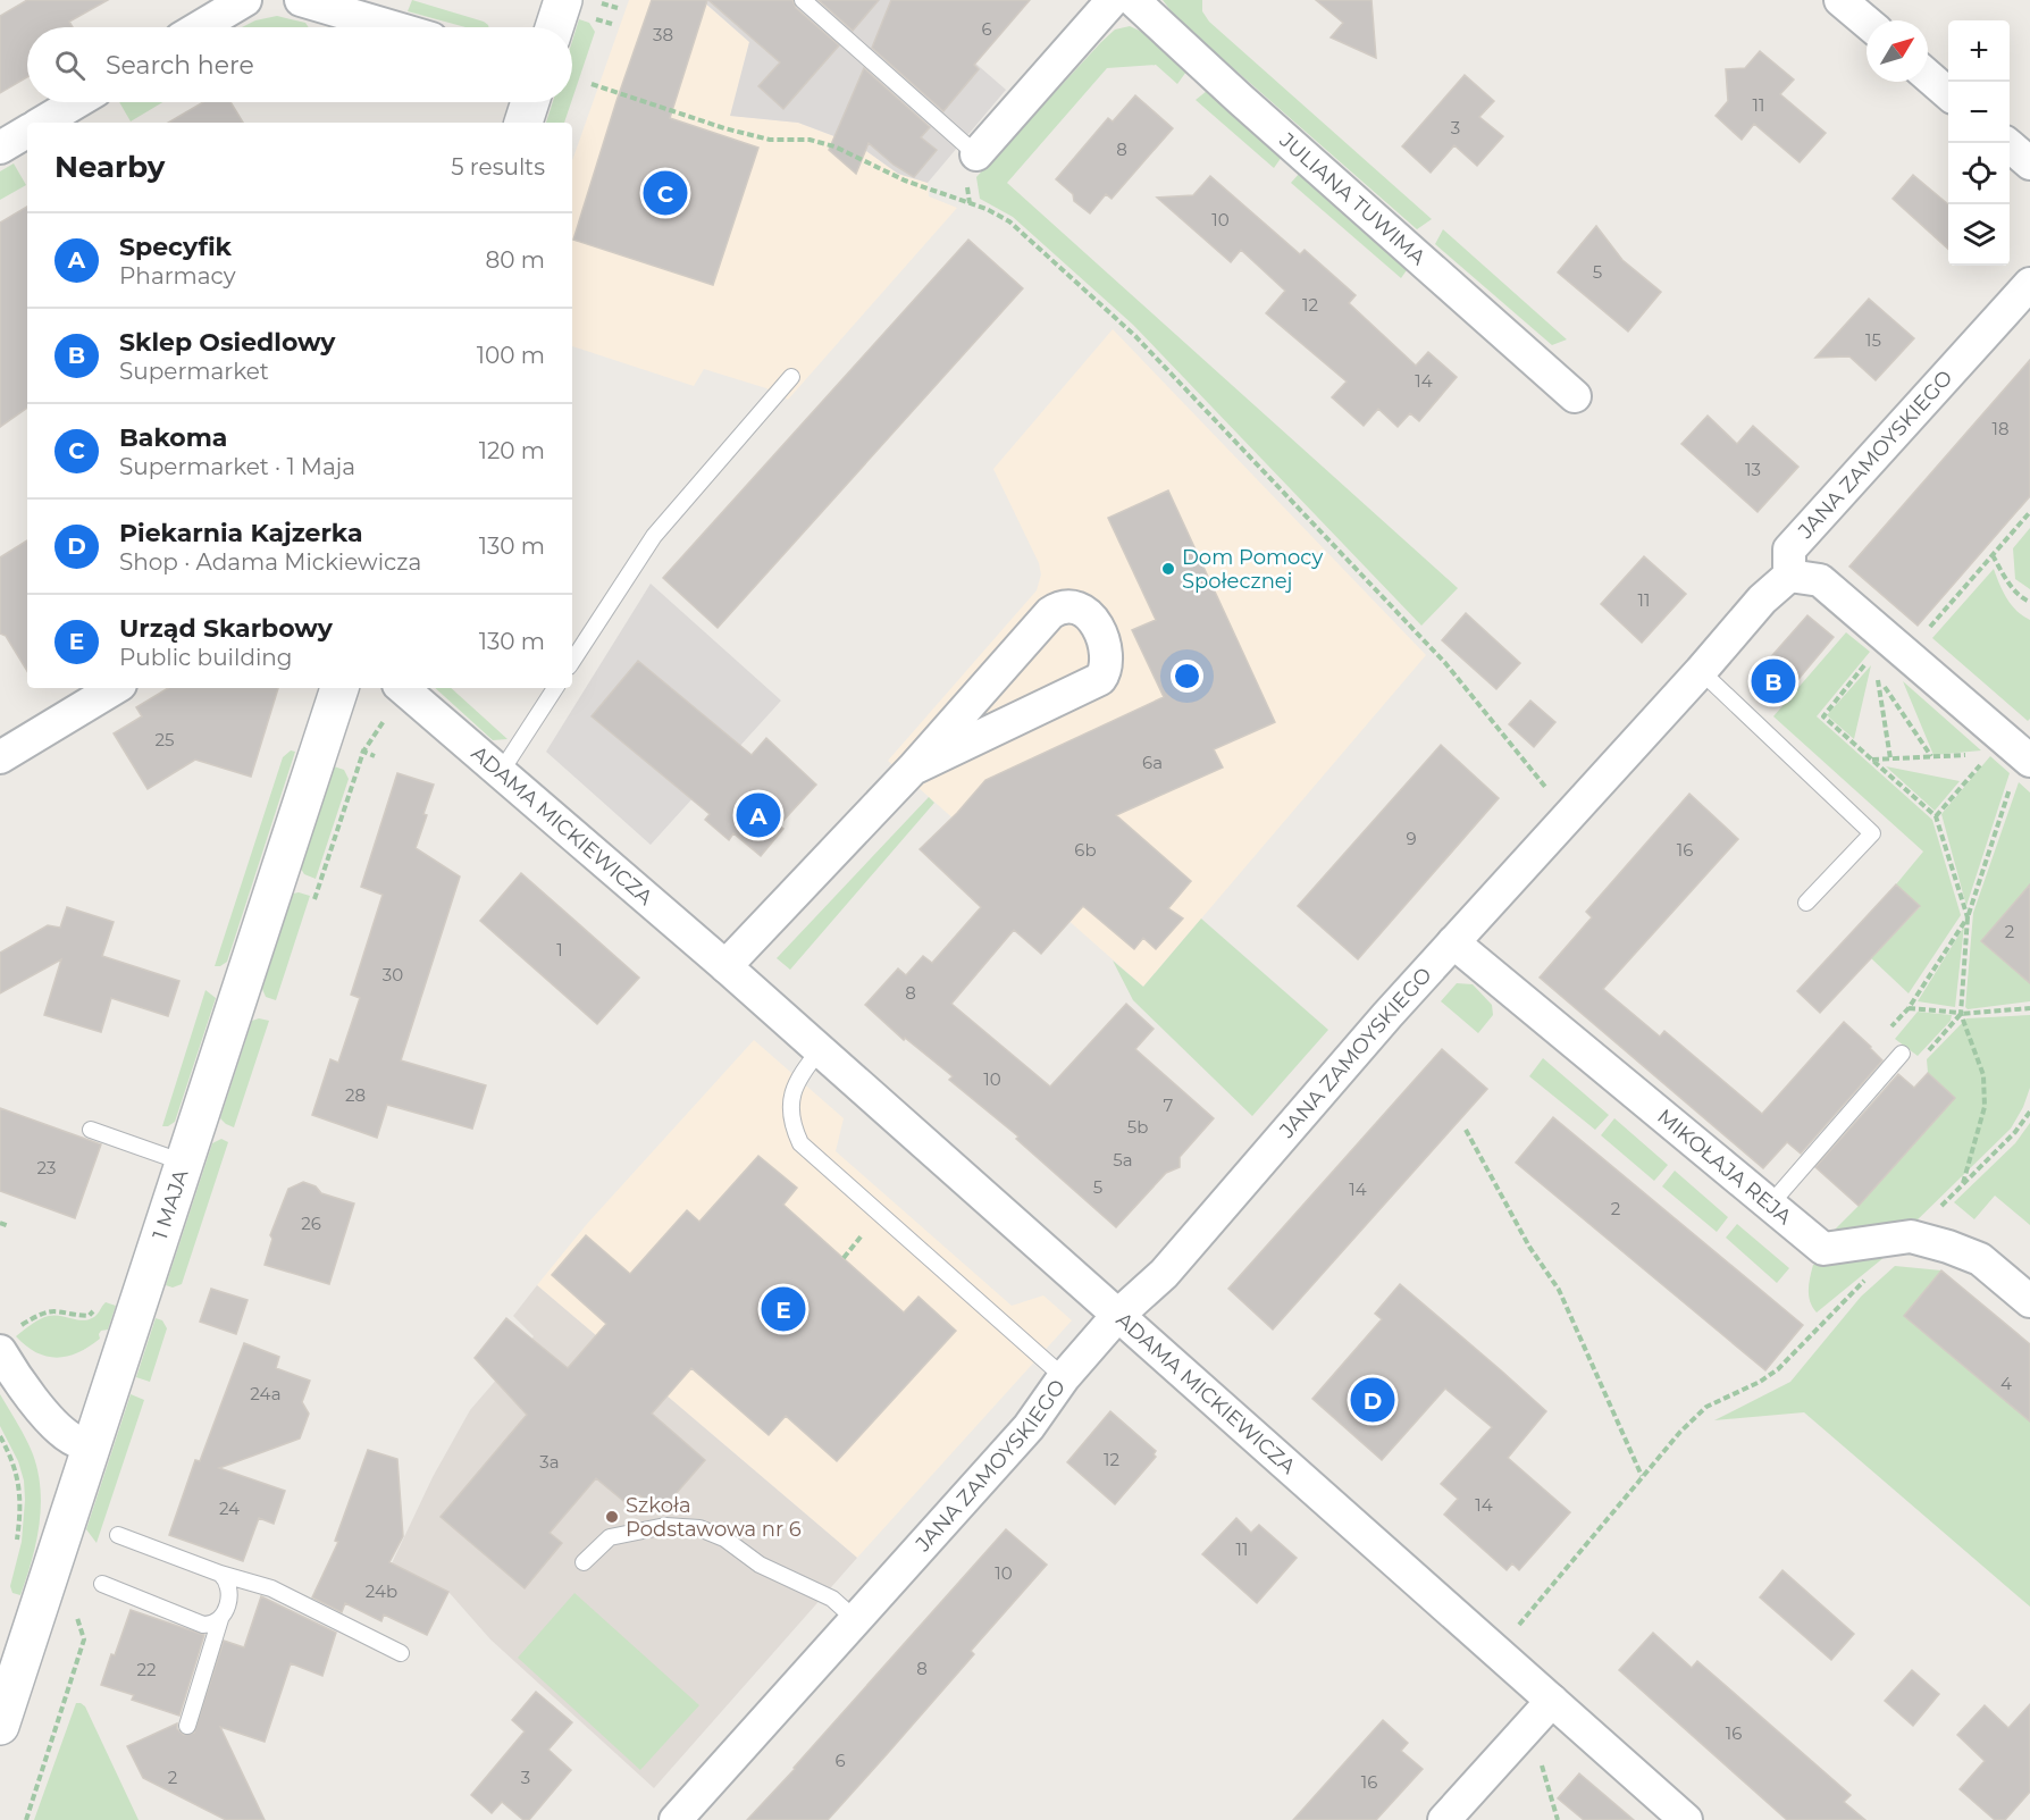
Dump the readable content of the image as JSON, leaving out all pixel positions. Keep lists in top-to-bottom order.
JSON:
{
  "streets": {
    "street": [
      "JULIANA TUWIMA",
      "JANA ZAMOYSKIEGO",
      "ADAMA MICKIEWICZA",
      "MIKOŁAJA REJA",
      "1 MAJA"
    ]
  },
  "crossings": [
    ["JANA ZAMOYSKIEGO", "ADAMA MICKIEWICZA"],
    ["JANA ZAMOYSKIEGO", "MIKOŁAJA REJA"]
  ],
  "places": ["Dom Pomocy Społecznej", "Szkoła Podstawowa nr 6"],
  "house_numbers": [
    "6",
    "38",
    "11",
    "3",
    "8",
    "10",
    "5",
    "12",
    "15",
    "14",
    "18",
    "13",
    "11",
    "25",
    "6a",
    "9",
    "6b",
    "16",
    "2",
    "1",
    "30",
    "8",
    "10",
    "28",
    "7",
    "5b",
    "5a",
    "23",
    "5",
    "14",
    "2",
    "26",
    "4",
    "24a",
    "12",
    "3a",
    "14",
    "24",
    "11",
    "10",
    "24b",
    "8",
    "22",
    "16",
    "6",
    "2",
    "3",
    "16"
  ],
  "north": "top right",
  "page": {
    "map_buttons": ["+", "−"],
    "search": "Search here",
    "heading": ["Nearby", "5 results"],
    "pins": [
      "C",
      "B",
      "A",
      "E",
      "D"
    ],
    "list": [
      {
        "mark": "A",
        "name": "Specyfik",
        "note": "Pharmacy",
        "value": "80 m"
      },
      {
        "mark": "B",
        "name": "Sklep Osiedlowy",
        "note": "Supermarket",
        "value": "100 m"
      },
      {
        "mark": "C",
        "name": "Bakoma",
        "note": "Supermarket · 1 Maja",
        "value": "120 m"
      },
      {
        "mark": "D",
        "name": "Piekarnia Kajzerka",
        "note": "Shop · Adama Mickiewicza",
        "value": "130 m"
      },
      {
        "mark": "E",
        "name": "Urząd Skarbowy",
        "note": "Public building",
        "value": "130 m"
      }
    ]
  }
}
